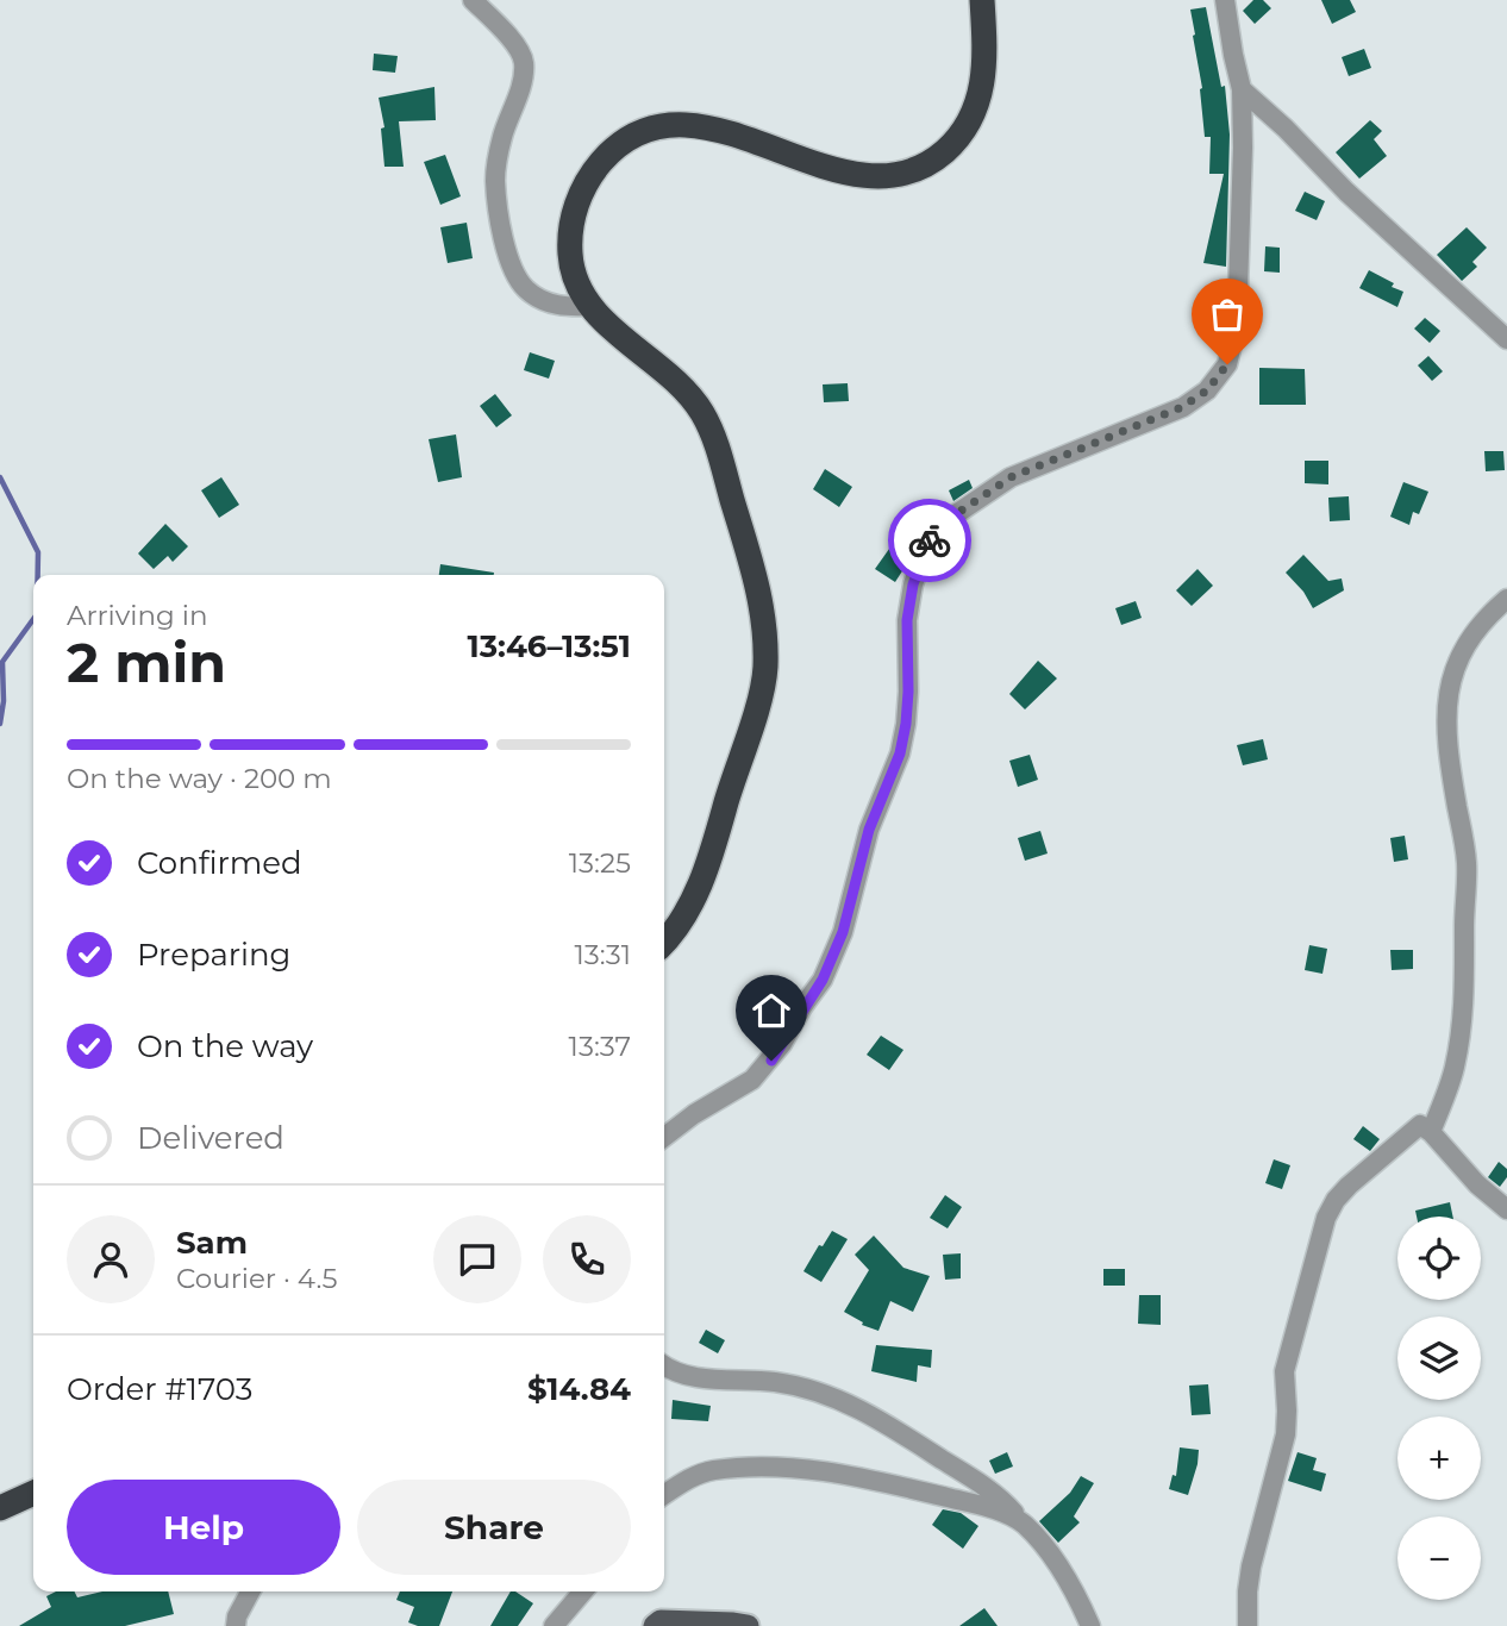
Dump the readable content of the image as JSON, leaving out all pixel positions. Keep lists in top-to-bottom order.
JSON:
{
  "page": {
    "heading": ["2 min", "Arriving in", "13:46–13:51"],
    "panel": [
      "Sam",
      "Courier · 4.5",
      "Order #1703",
      "$14.84"
    ],
    "bar": "On the way · 200 m",
    "list": [
      ["Confirmed", "13:25"],
      ["Preparing", "13:31"],
      ["On the way", "13:37"],
      "Delivered"
    ],
    "map_buttons": ["+", "−"],
    "buttons": ["Help", "Share"]
  }
}
